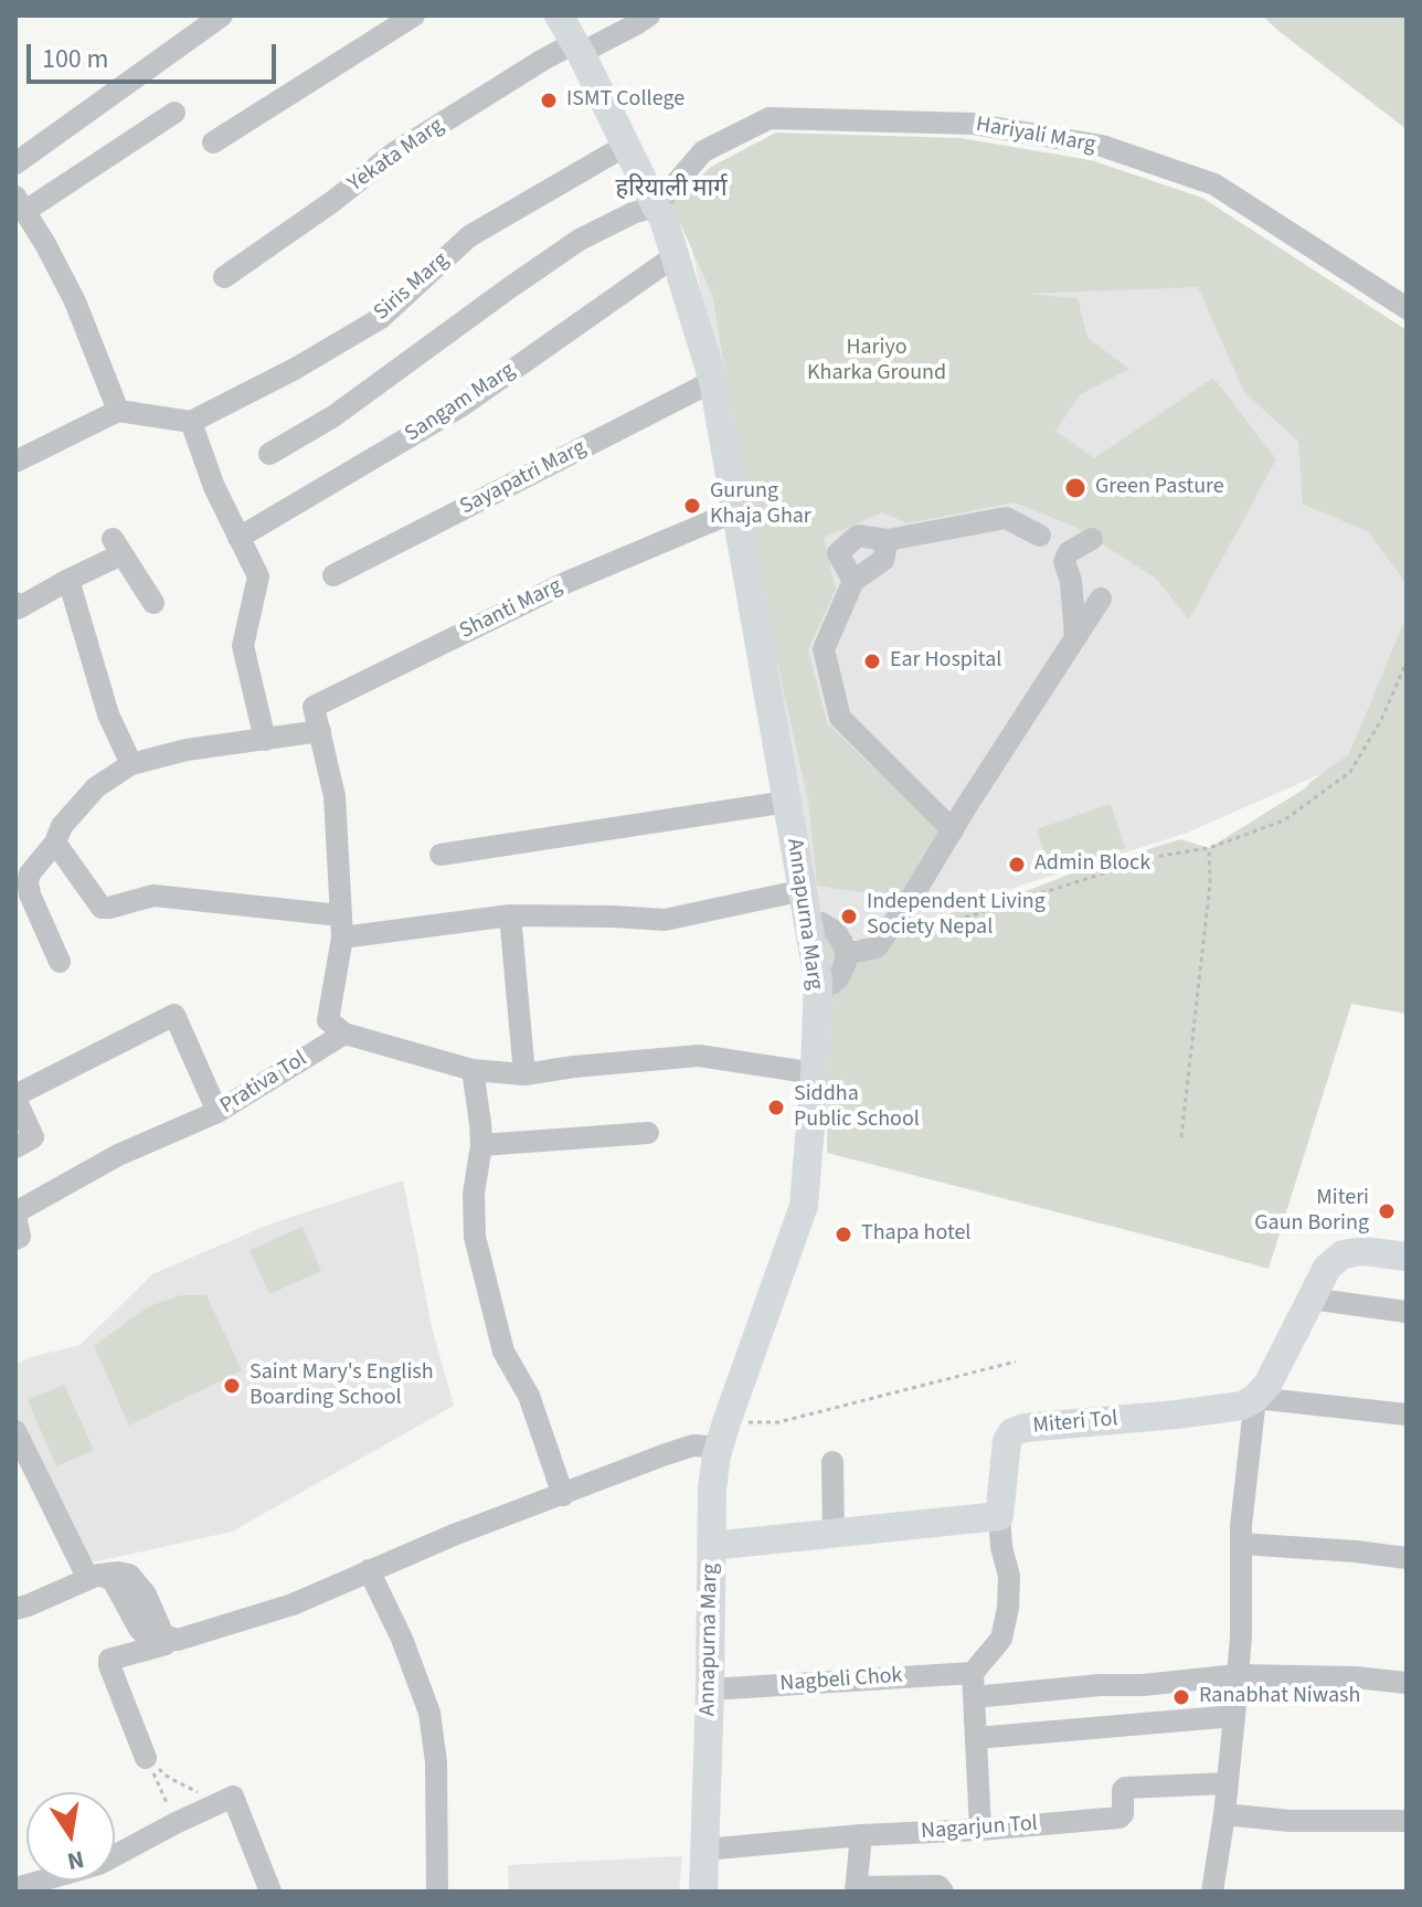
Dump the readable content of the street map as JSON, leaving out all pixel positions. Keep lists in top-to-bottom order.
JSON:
{
  "streets": {
    "main road": ["Annapurna Marg", "Miteri Tol"],
    "street": [
      "Hariyali Marg",
      "Yekata Marg",
      "Siris Marg",
      "Sangam Marg",
      "Sayapatri Marg",
      "Shanti Marg",
      "Prativa Tol",
      "Nagbeli Chok",
      "Nagarjun Tol"
    ]
  },
  "crossings": [
    ["Hariyali Marg", "Annapurna Marg"],
    ["Yekata Marg", "Annapurna Marg"],
    ["Siris Marg", "Annapurna Marg"],
    ["Sangam Marg", "Annapurna Marg"],
    ["Sayapatri Marg", "Annapurna Marg"],
    ["Shanti Marg", "Annapurna Marg"],
    ["Annapurna Marg", "Nagbeli Chok"],
    ["Annapurna Marg", "Nagarjun Tol"]
  ],
  "districts": ["हरियाली मार्ग"],
  "parks": ["Hariyo Kharka Ground"],
  "places": [
    "ISMT College",
    "Green Pasture",
    "Gurung Khaja Ghar",
    "Ear Hospital",
    "Admin Block",
    "Independent Living Society Nepal",
    "Siddha Public School",
    "Miteri Gaun Boring",
    "Thapa hotel",
    "Saint Mary's English Boarding School",
    "Ranabhat Niwash"
  ],
  "scale_bar": "100 m",
  "north": "bottom"
}
